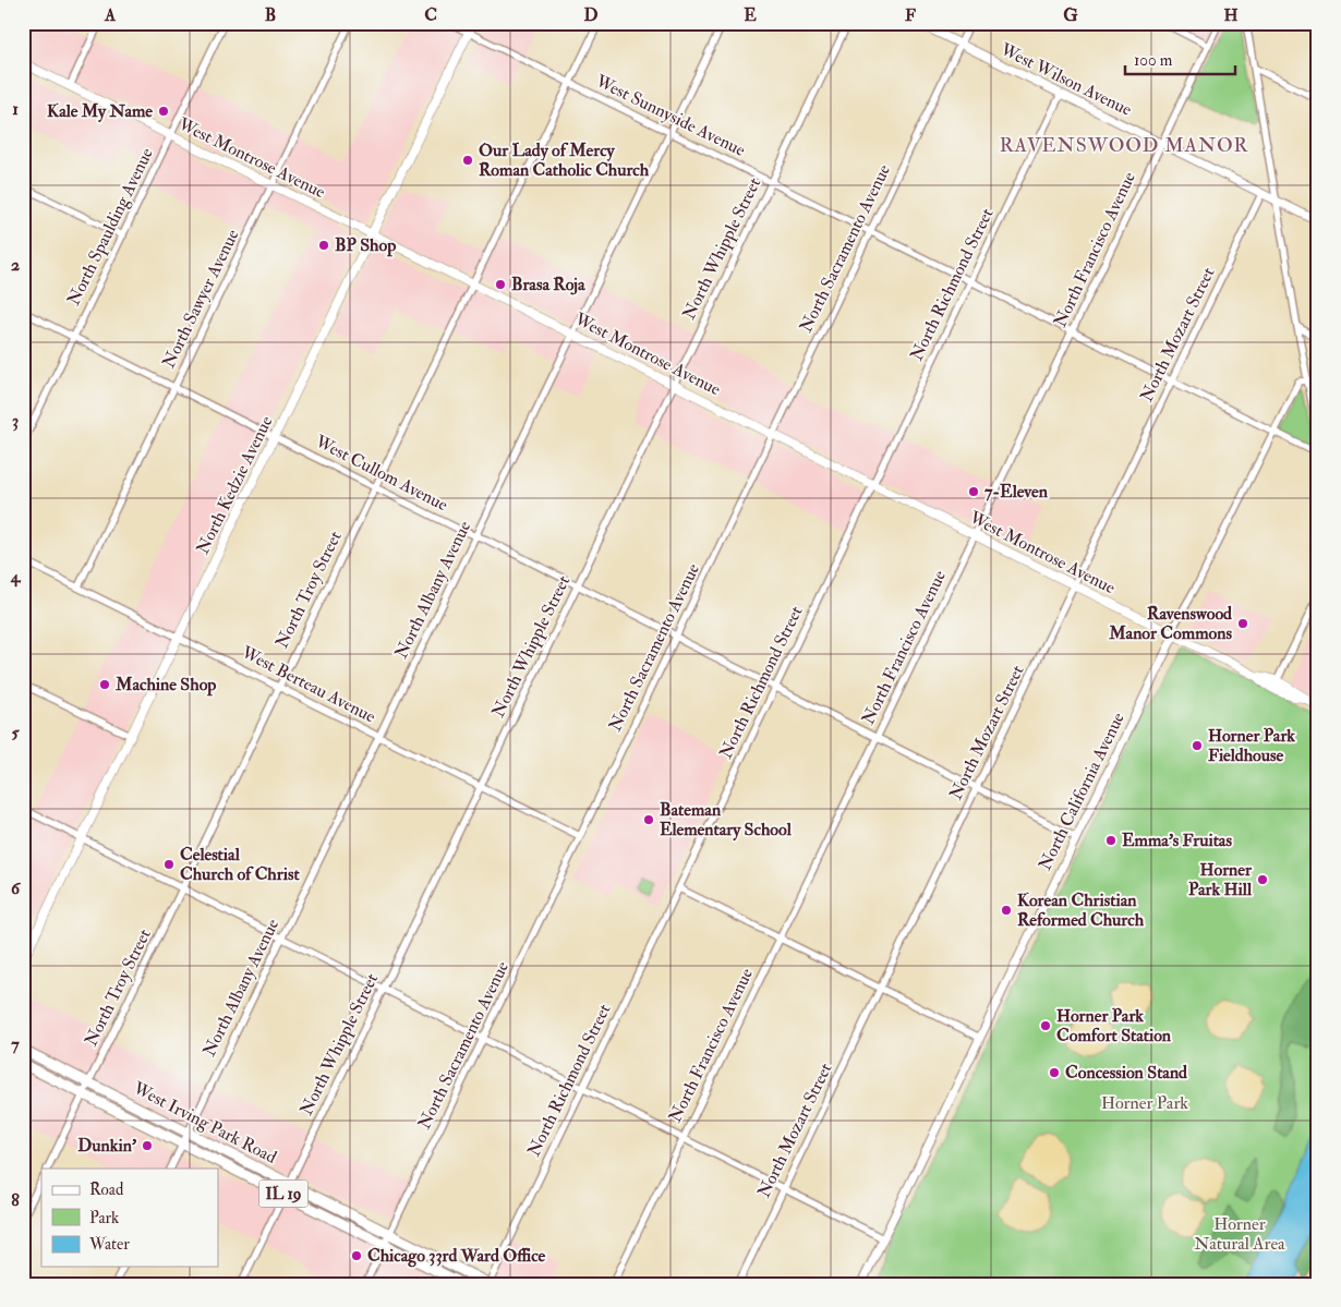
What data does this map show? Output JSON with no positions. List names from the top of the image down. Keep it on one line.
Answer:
{"streets":{"main road":["West Montrose Avenue","North Kedzie Avenue","West Irving Park Road","IL 19"],"street":["West Wilson Avenue","West Sunnyside Avenue","North Spaulding Avenue","North Whipple Street","North Sacramento Avenue","North Francisco Avenue","North Richmond Street","North Sawyer Avenue","North Mozart Street","West Cullom Avenue","North Troy Street","North Albany Avenue","West Berteau Avenue","North California Avenue"]},"crossings":[["West Wilson Avenue","North Sacramento Avenue"],["West Wilson Avenue","North Francisco Avenue"],["West Wilson Avenue","North Richmond Street"],["West Wilson Avenue","North Mozart Street"],["West Sunnyside Avenue","North Whipple Street"],["West Sunnyside Avenue","North Sacramento Avenue"],["West Sunnyside Avenue","North Francisco Avenue"],["West Sunnyside Avenue","North Richmond Street"],["West Sunnyside Avenue","North Mozart Street"],["West Sunnyside Avenue","North Kedzie Avenue"],["West Sunnyside Avenue","North Troy Street"],["West Sunnyside Avenue","North Albany Avenue"],["West Sunnyside Avenue","North California Avenue"],["West Montrose Avenue","North Spaulding Avenue"],["West Montrose Avenue","North Whipple Street"],["West Montrose Avenue","North Sacramento Avenue"],["West Montrose Avenue","North Francisco Avenue"],["West Montrose Avenue","North Richmond Street"],["West Montrose Avenue","North Sawyer Avenue"],["West Montrose Avenue","North Mozart Street"],["West Montrose Avenue","North Kedzie Avenue"],["West Montrose Avenue","North Troy Street"],["West Montrose Avenue","North Albany Avenue"],["West Montrose Avenue","North California Avenue"],["North Spaulding Avenue","West Cullom Avenue"],["North Whipple Street","West Cullom Avenue"],["North Whipple Street","West Berteau Avenue"],["North Whipple Street","West Irving Park Road"],["North Sacramento Avenue","West Cullom Avenue"],["North Sacramento Avenue","West Berteau Avenue"],["North Sacramento Avenue","West Irving Park Road"],["North Francisco Avenue","West Cullom Avenue"],["North Richmond Street","West Cullom Avenue"],["North Richmond Street","West Irving Park Road"],["North Sawyer Avenue","West Cullom Avenue"],["North Sawyer Avenue","West Berteau Avenue"],["North Mozart Street","West Cullom Avenue"],["West Cullom Avenue","North Kedzie Avenue"],["West Cullom Avenue","North Troy Street"],["West Cullom Avenue","North Albany Avenue"],["West Cullom Avenue","North California Avenue"],["North Kedzie Avenue","West Berteau Avenue"],["North Troy Street","West Berteau Avenue"],["North Troy Street","West Irving Park Road"],["North Albany Avenue","West Berteau Avenue"],["North Albany Avenue","West Irving Park Road"]],"districts":["RAVENSWOOD MANOR"],"parks":["Horner Park","Horner Natural Area"],"places":["Kale My Name","Our Lady of Mercy Roman Catholic Church","BP Shop","Brasa Roja","7-Eleven","Ravenswood Manor Commons","Machine Shop","Horner Park Fieldhouse","Bateman Elementary School","Emma's Fruitas","Celestial Church of Christ","Horner Park Hill","Korean Christian Reformed Church","Horner Park Comfort Station","Concession Stand","Dunkin'","Chicago 33rd Ward Office"],"legend":["Road","Park","Water"],"scale_bar":"100 m","grid":{"columns":["A","B","C","D","E","F","G","H"],"rows":["1","2","3","4","5","6","7","8"]}}
